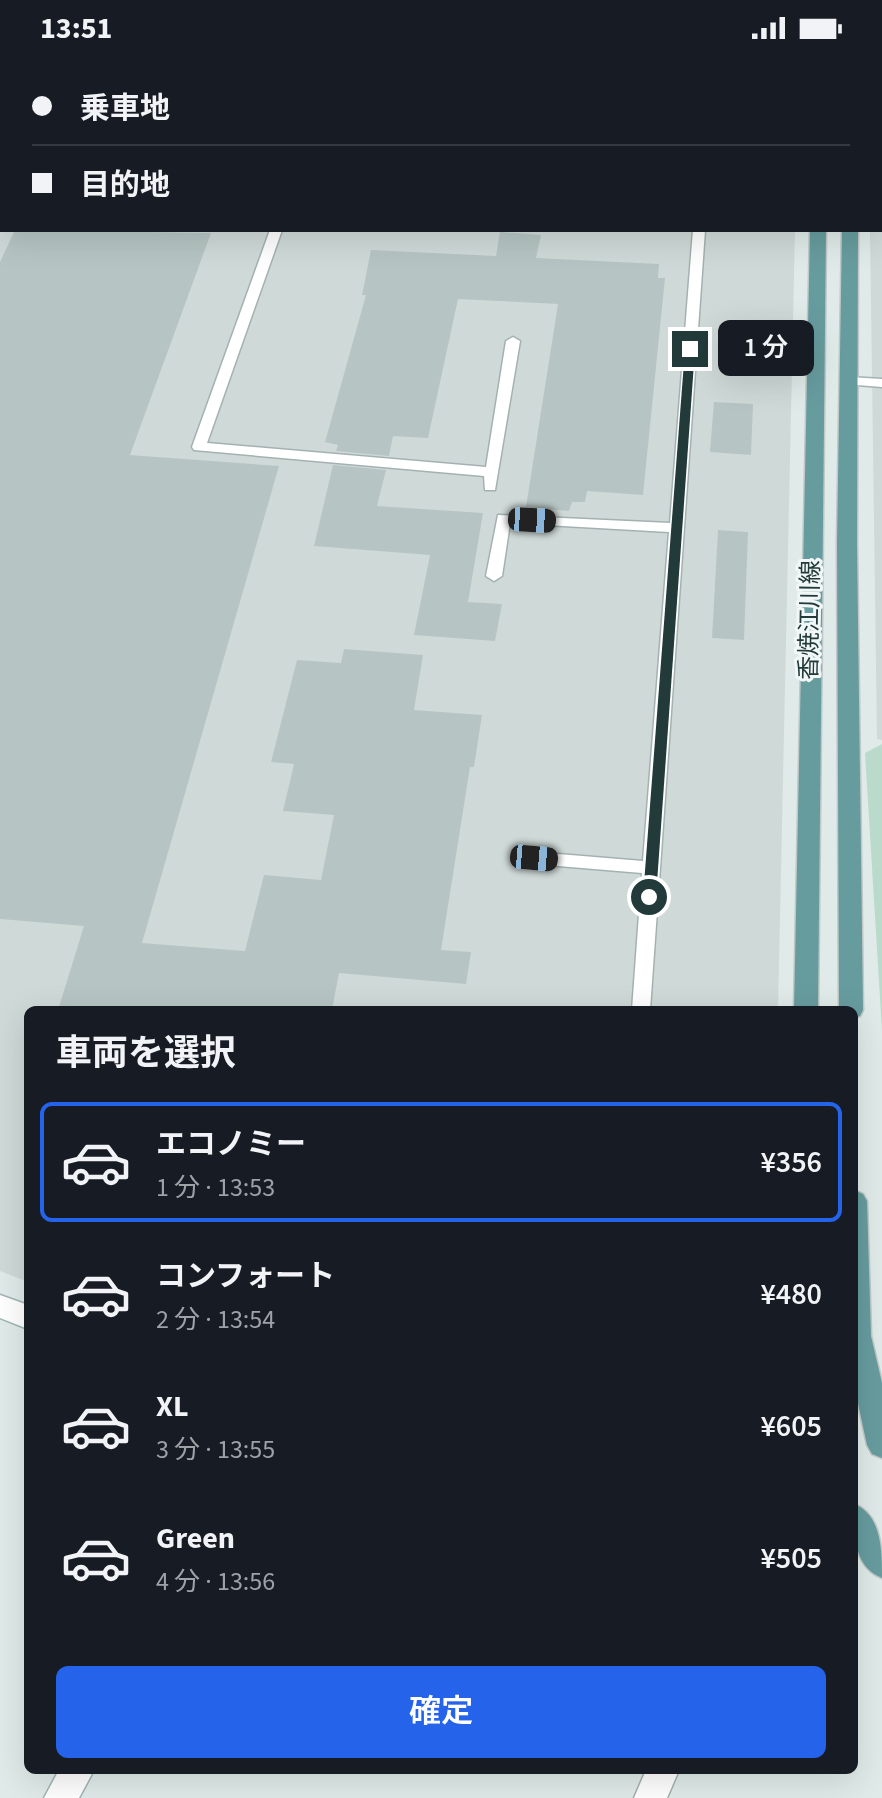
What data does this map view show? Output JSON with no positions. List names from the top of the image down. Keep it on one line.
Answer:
{"streets":{"main road":["香焼江川線"]},"page":{"status":"13:51","banner":["乗車地","目的地"],"bubble":"1 分","heading":"車両を選択","list":[{"name":"エコノミー","note":"1 分 · 13:53","value":"¥356"},{"name":"コンフォート","note":"2 分 · 13:54","value":"¥480"},{"name":"XL","note":"3 分 · 13:55","value":"¥605"},{"name":"Green","note":"4 分 · 13:56","value":"¥505"}],"buttons":"確定"}}
